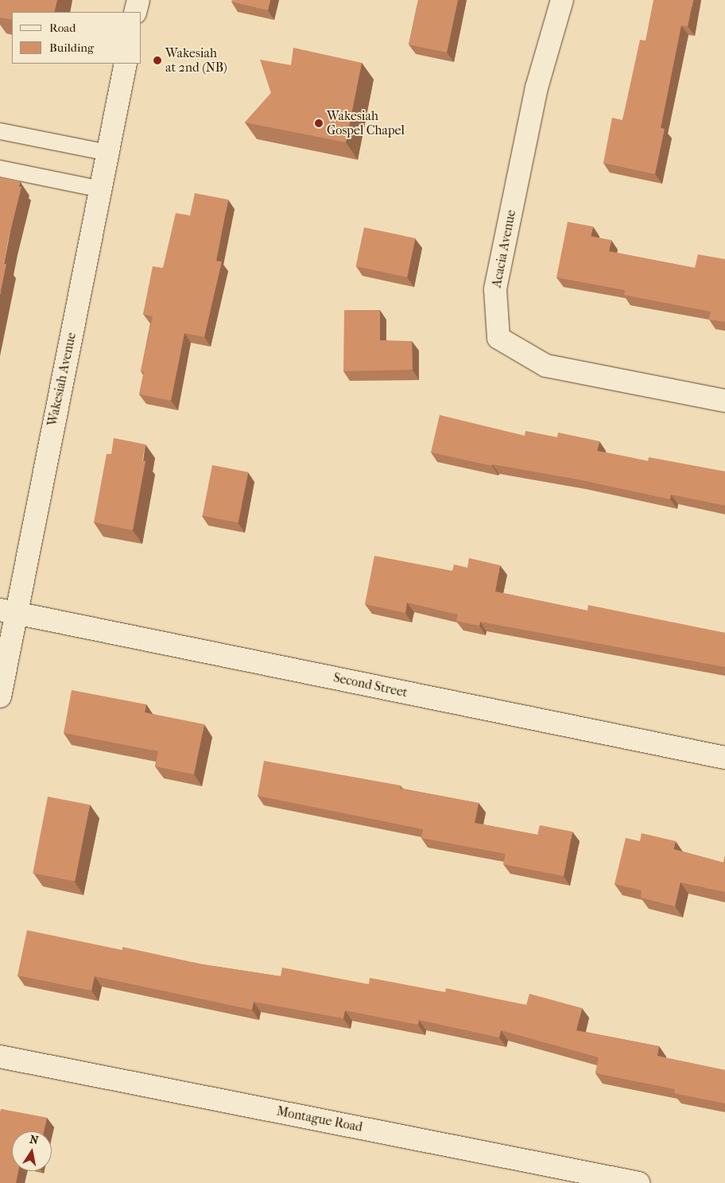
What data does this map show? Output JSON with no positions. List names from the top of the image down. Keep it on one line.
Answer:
{"streets":{"street":["Acacia Avenue","Wakesiah Avenue","Second Street","Montague Road"]},"crossings":[["Wakesiah Avenue","Second Street"]],"places":["Wakesiah at 2nd (NB)","Wakesiah Gospel Chapel"],"legend":["Road","Building"],"north":"top"}
